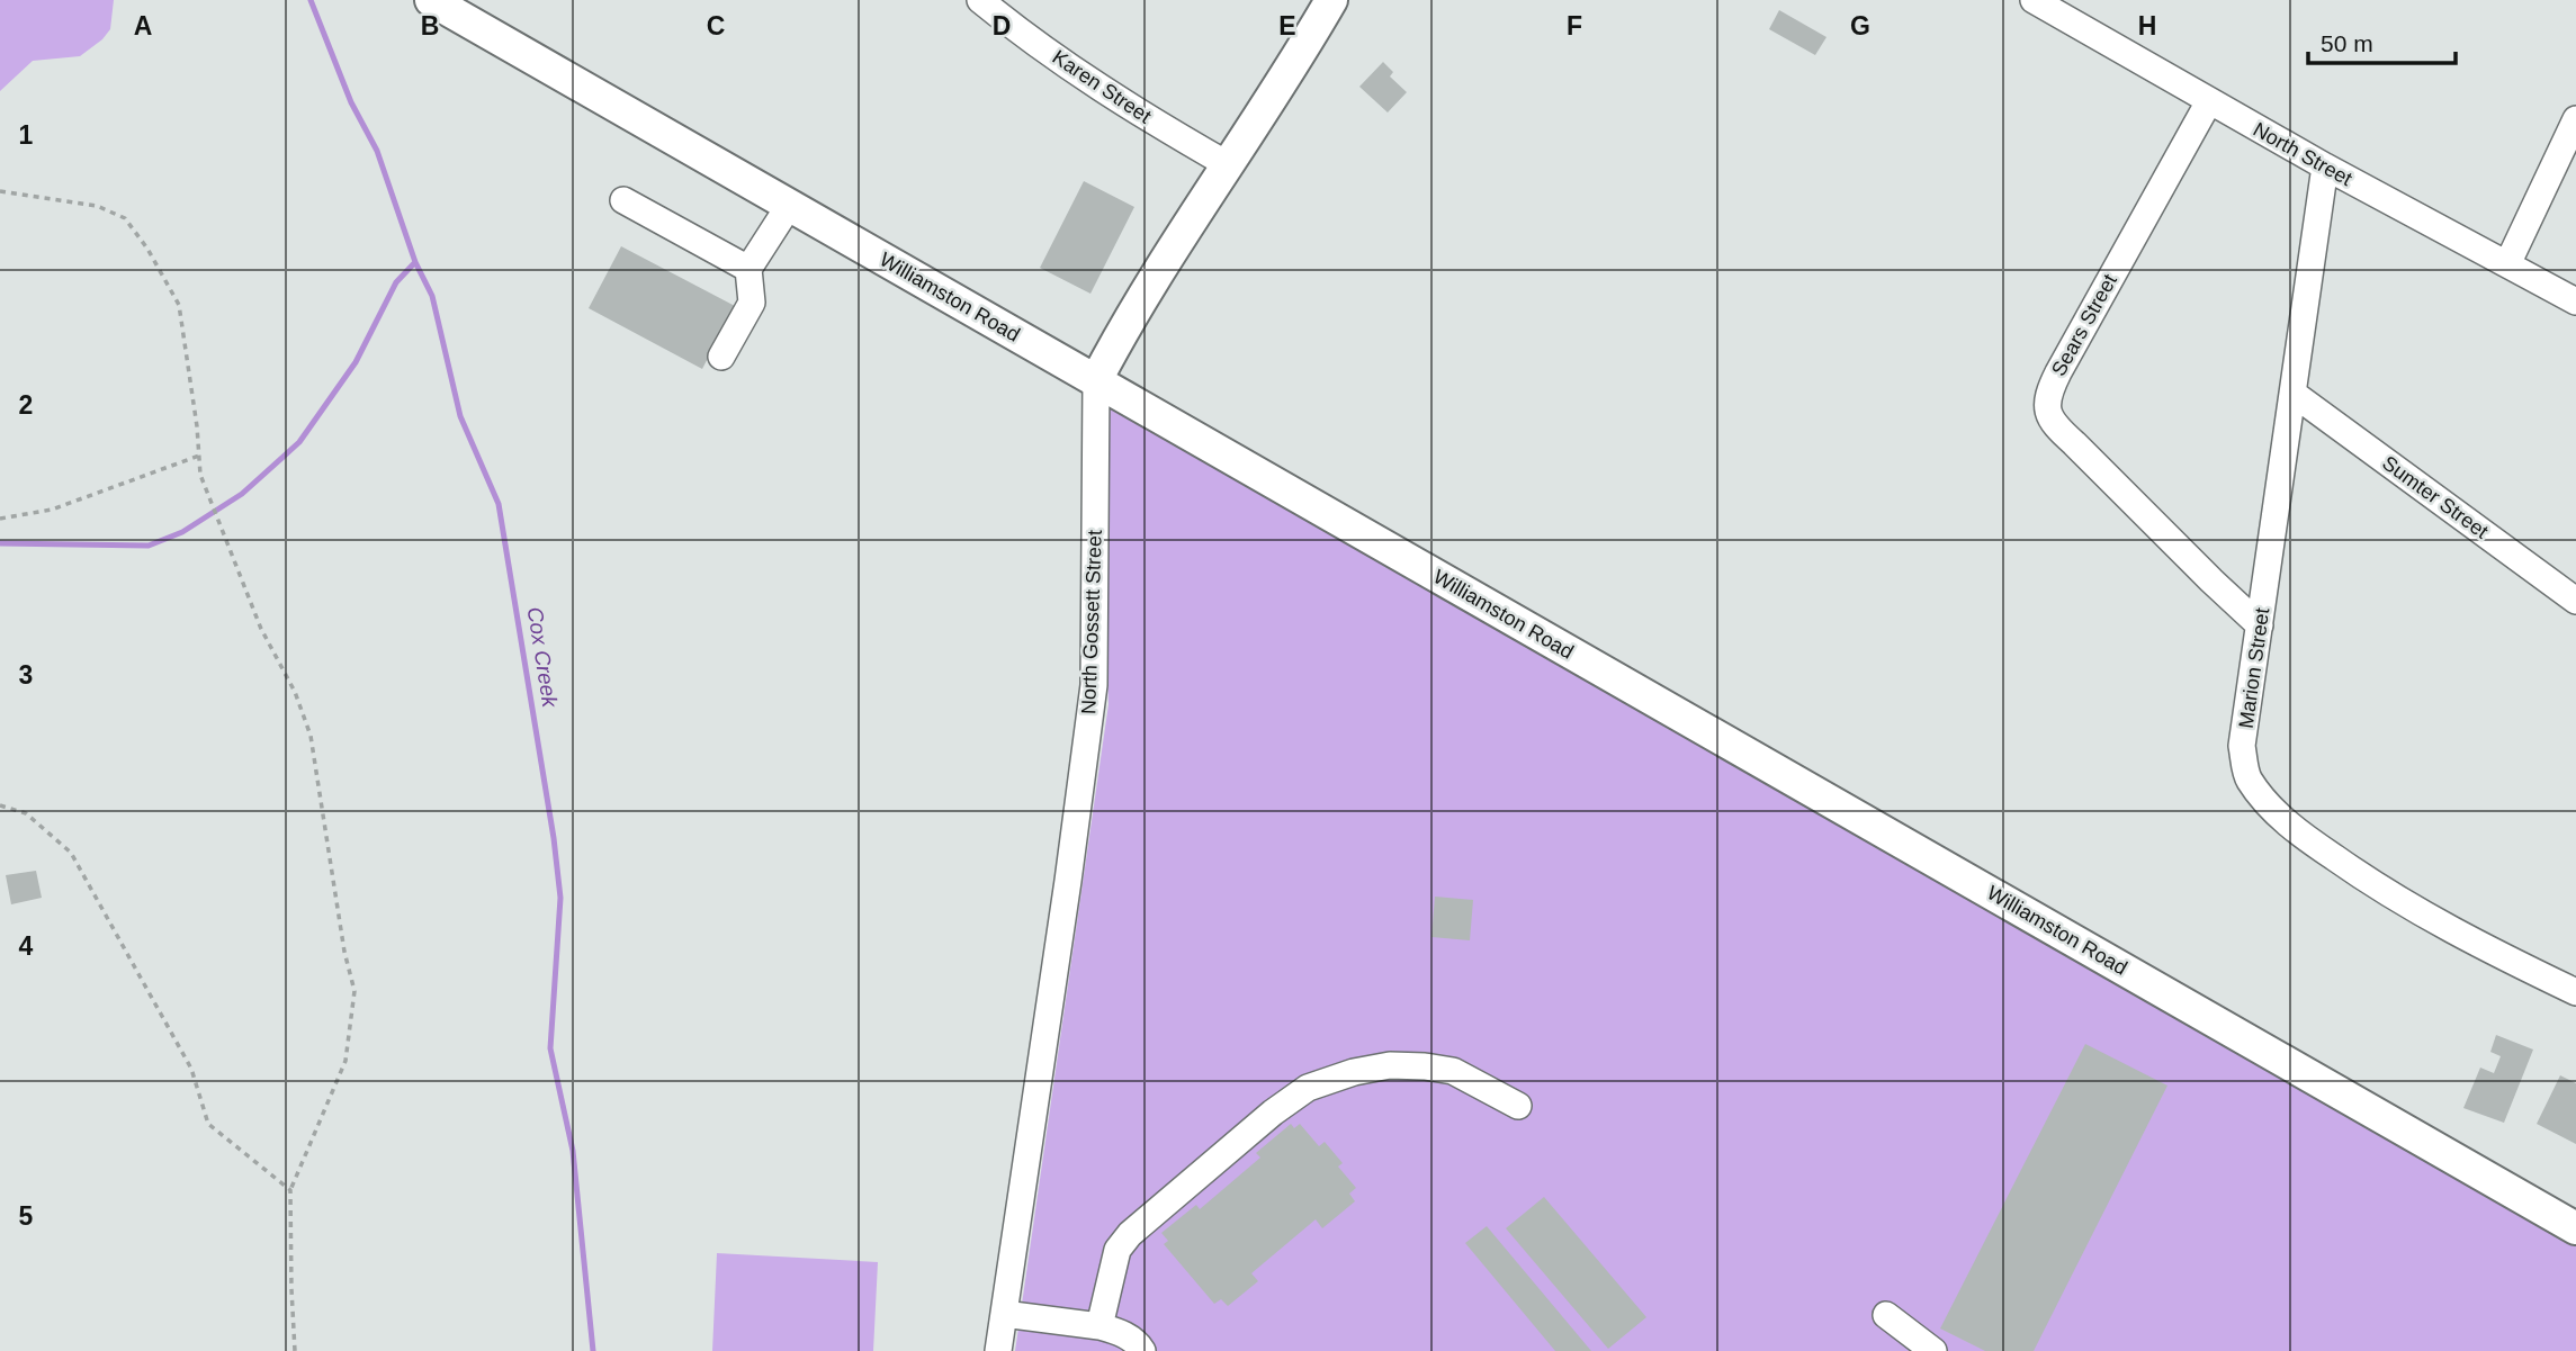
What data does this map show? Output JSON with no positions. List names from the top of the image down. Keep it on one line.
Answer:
{"streets":{"main road":["Williamston Road","North Gossett Street"],"street":["Karen Street","North Street","Sears Street","Sumter Street","Marion Street"]},"crossings":[["Karen Street","North Gossett Street"],["North Street","Sears Street"],["North Street","Marion Street"],["Williamston Road","North Gossett Street"],["Sears Street","Marion Street"],["Sumter Street","Marion Street"]],"water":["Cox Creek"],"scale_bar":"50 m","grid":{"columns":["A","B","C","D","E","F","G","H"],"rows":["1","2","3","4","5"]}}
